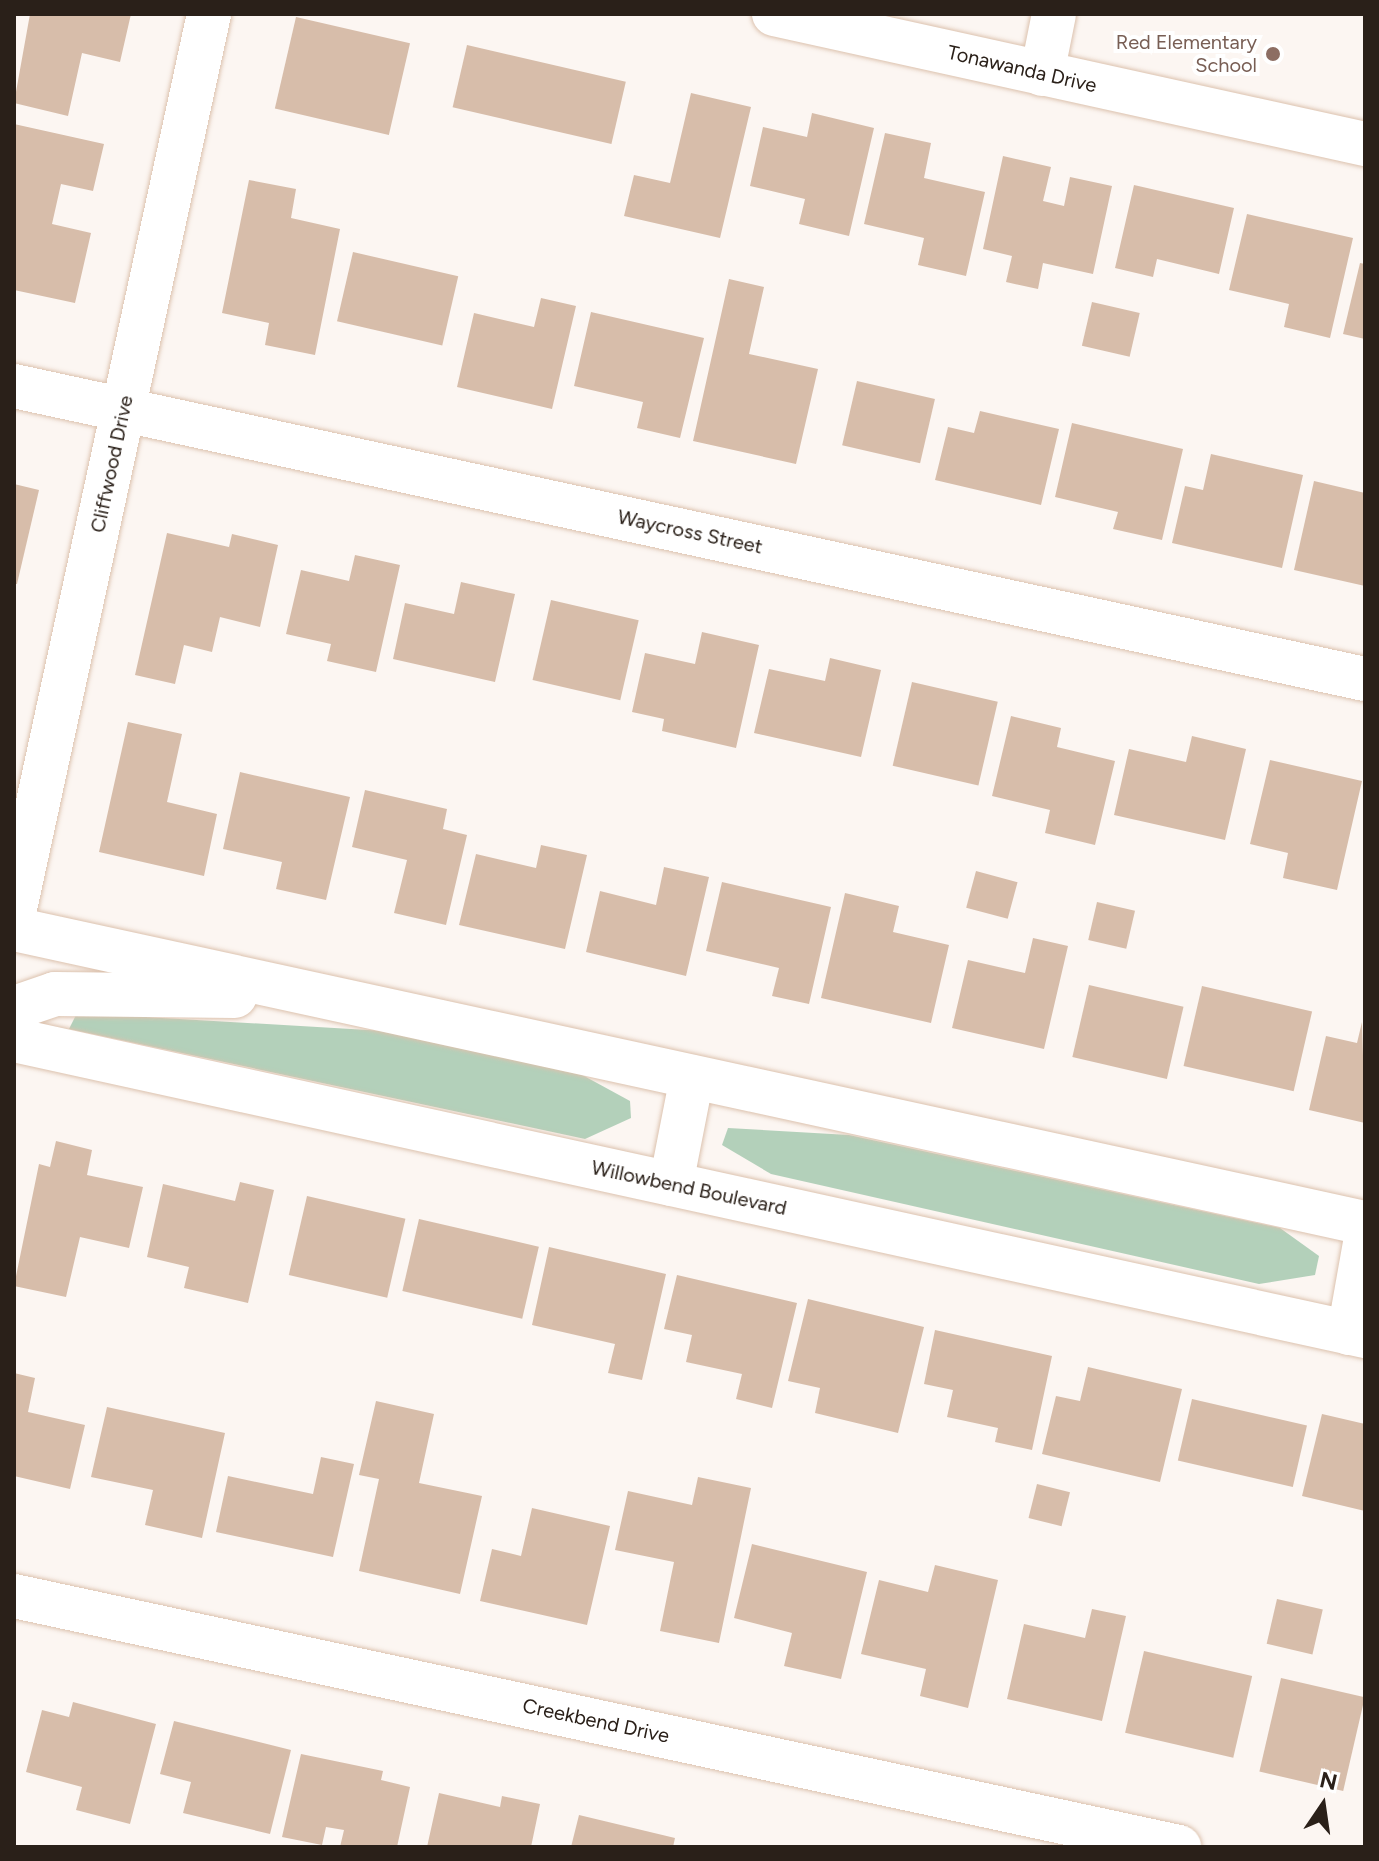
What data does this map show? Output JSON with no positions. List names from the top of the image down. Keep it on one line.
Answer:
{"streets":{"street":["Tonawanda Drive","Cliffwood Drive","Waycross Street","Willowbend Boulevard","Creekbend Drive"]},"crossings":[["Cliffwood Drive","Waycross Street"]],"places":["Red Elementary School"],"north":"top"}
